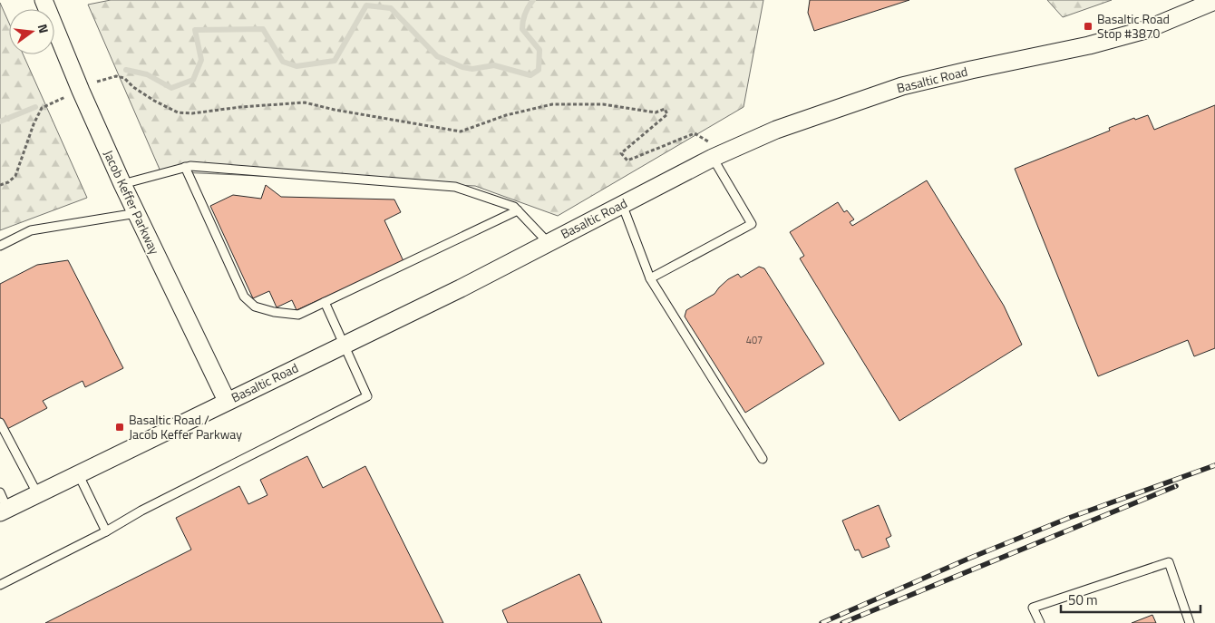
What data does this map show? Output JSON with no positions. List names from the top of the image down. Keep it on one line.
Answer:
{"streets":{"street":["Basaltic Road","Jacob Keffer Parkway"]},"crossings":[["Basaltic Road","Jacob Keffer Parkway"]],"places":{"transit":["Basaltic Road Stop #3870","Basaltic Road / Jacob Keffer Parkway"]},"house_numbers":["407"],"scale_bar":"50 m","north":"right"}
